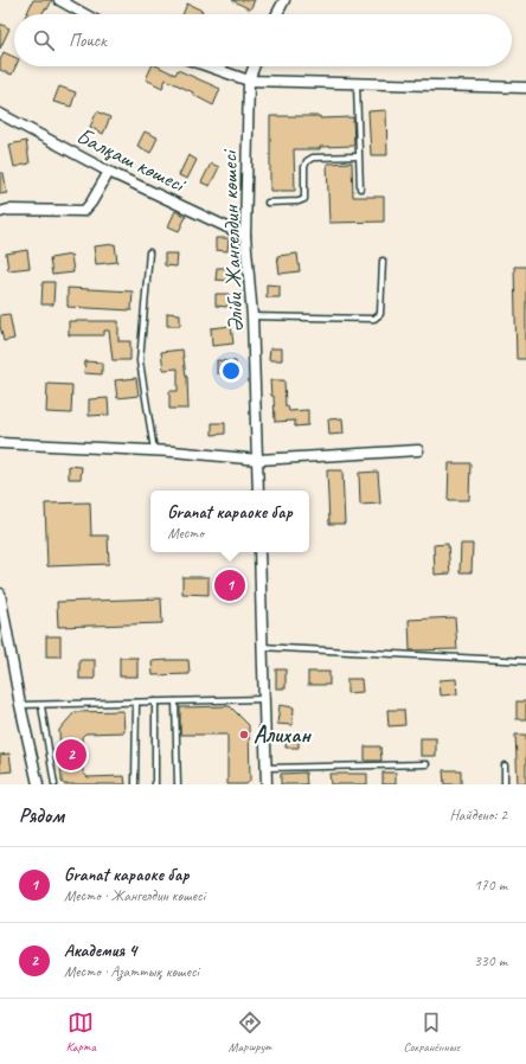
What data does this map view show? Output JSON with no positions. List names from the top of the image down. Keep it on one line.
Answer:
{"streets":{"street":["Балқаш көшесі","Әліби Жангелдин көшесі"]},"crossings":[["Балқаш көшесі","Әліби Жангелдин көшесі"]],"places":["Алихан"],"page":{"search":"Поиск","popup":["Granat караоке бар","Место"],"pins":["1","2"],"heading":["Рядом","Найдено: 2"],"list":[{"mark":"1","name":"Granat караоке бар","note":"Место · Жангелдин көшесі","value":"170 m"},{"mark":"2","name":"Академия 4","note":"Место · Азаттық көшесі","value":"330 m"}],"nav":["Карта","Маршрут","Сохранённые"]}}
